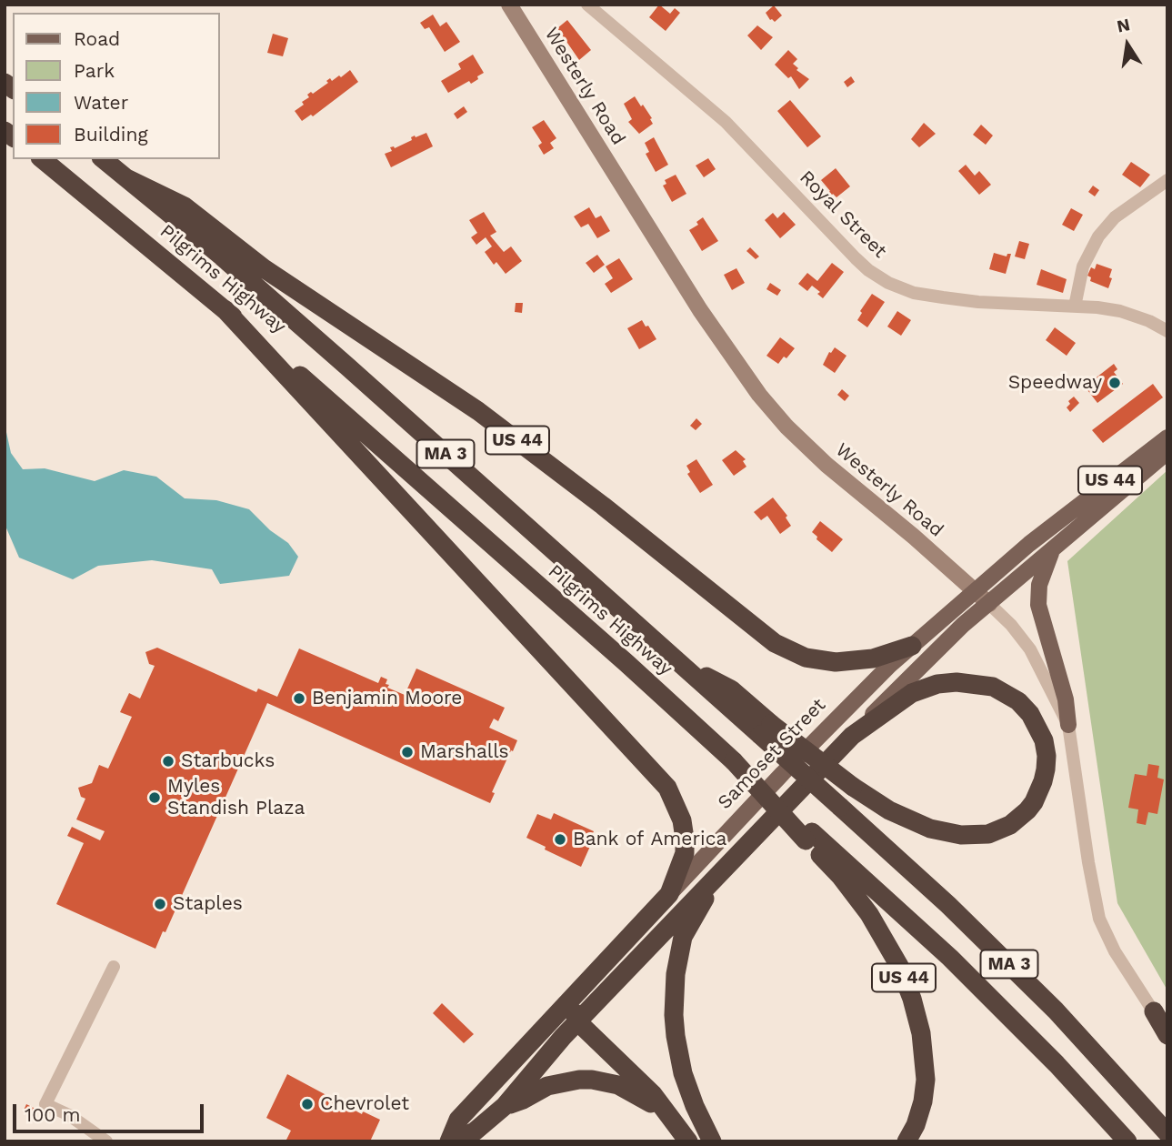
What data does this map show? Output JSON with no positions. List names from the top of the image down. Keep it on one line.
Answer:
{"streets":{"highway":["Pilgrims Highway","US 44","MA 3","Samoset Street"],"street":["Westerly Road","Royal Street"]},"crossings":[["Westerly Road","US 44"],["Westerly Road","Samoset Street"],["Pilgrims Highway","US 44"],["Pilgrims Highway","MA 3"],["US 44","MA 3"],["US 44","Samoset Street"]],"places":["Speedway","Benjamin Moore","Marshalls","Starbucks","Myles Standish Plaza","Bank of America","Staples","Chevrolet"],"legend":["Road","Park","Water","Building"],"scale_bar":"100 m","north":"top"}
